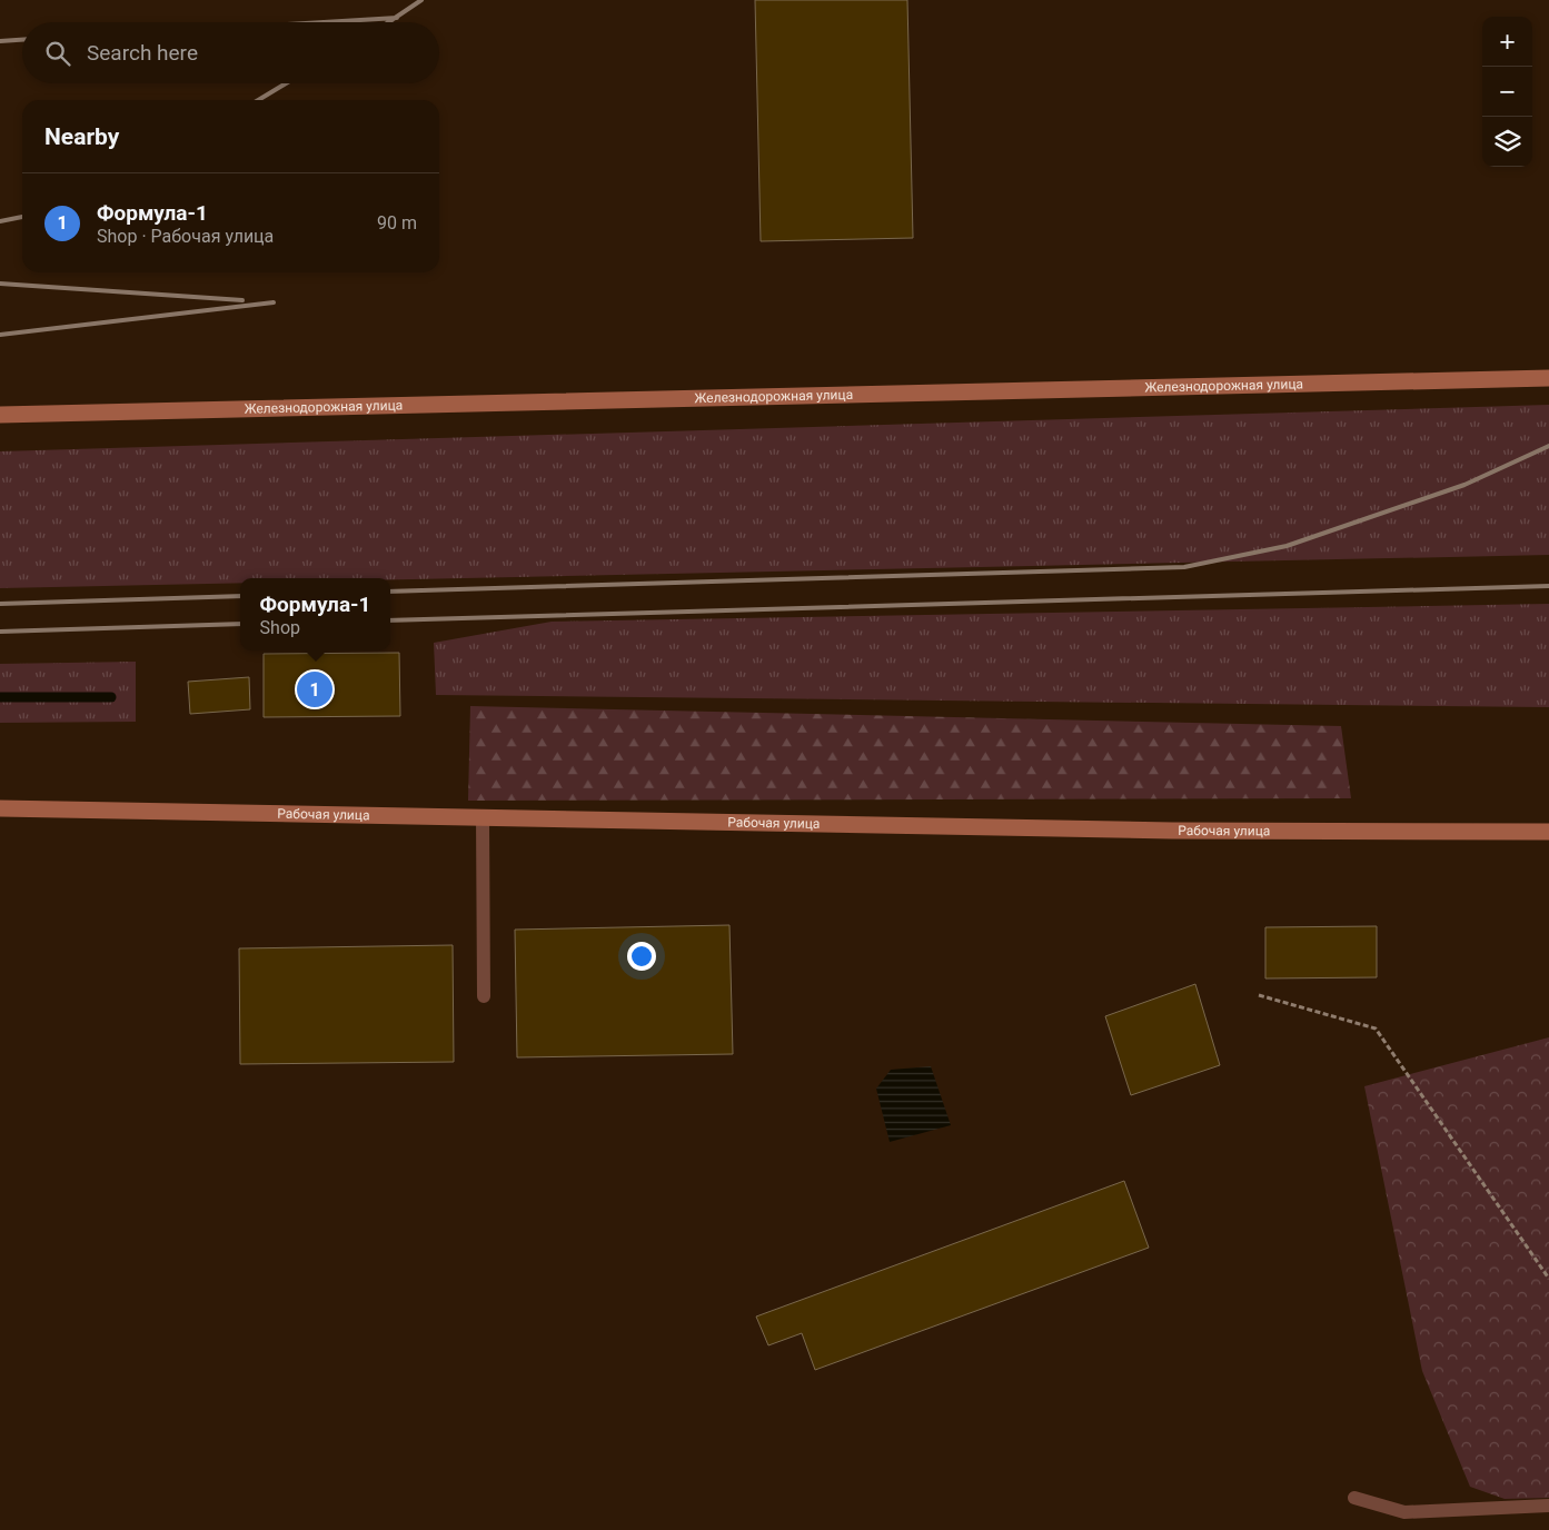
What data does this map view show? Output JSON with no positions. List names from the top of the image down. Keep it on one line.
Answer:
{"streets":{"street":["Железнодорожная улица","Рабочая улица"]},"page":{"map_buttons":["+","−"],"search":"Search here","heading":"Nearby","list":[{"mark":"1","name":"Формула-1","note":"Shop · Рабочая улица","value":"90 m"}],"popup":["Формула-1","Shop"],"pins":"1"}}
